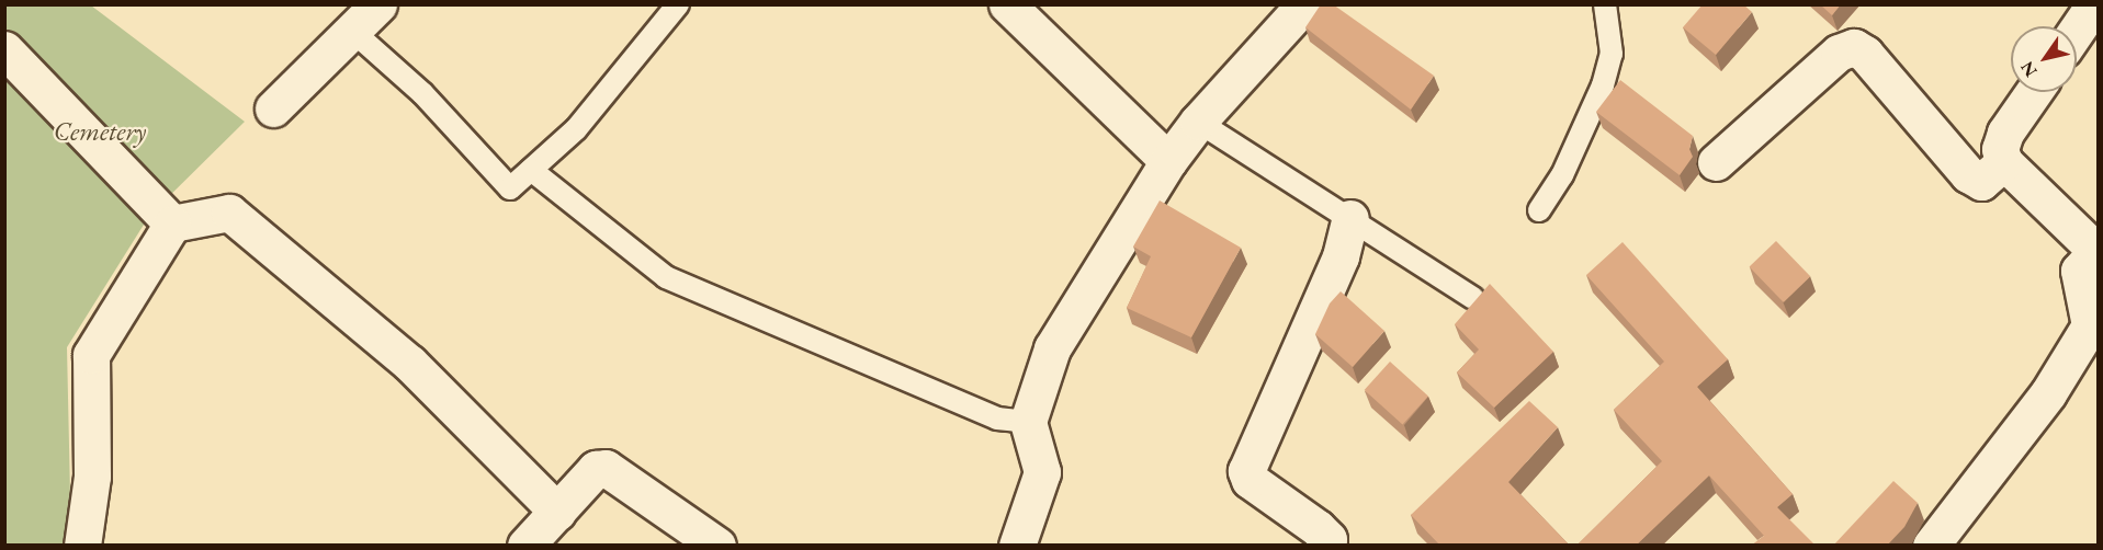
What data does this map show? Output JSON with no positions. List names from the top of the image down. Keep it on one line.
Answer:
{"parks":["Cemetery"],"north":"bottom left"}
